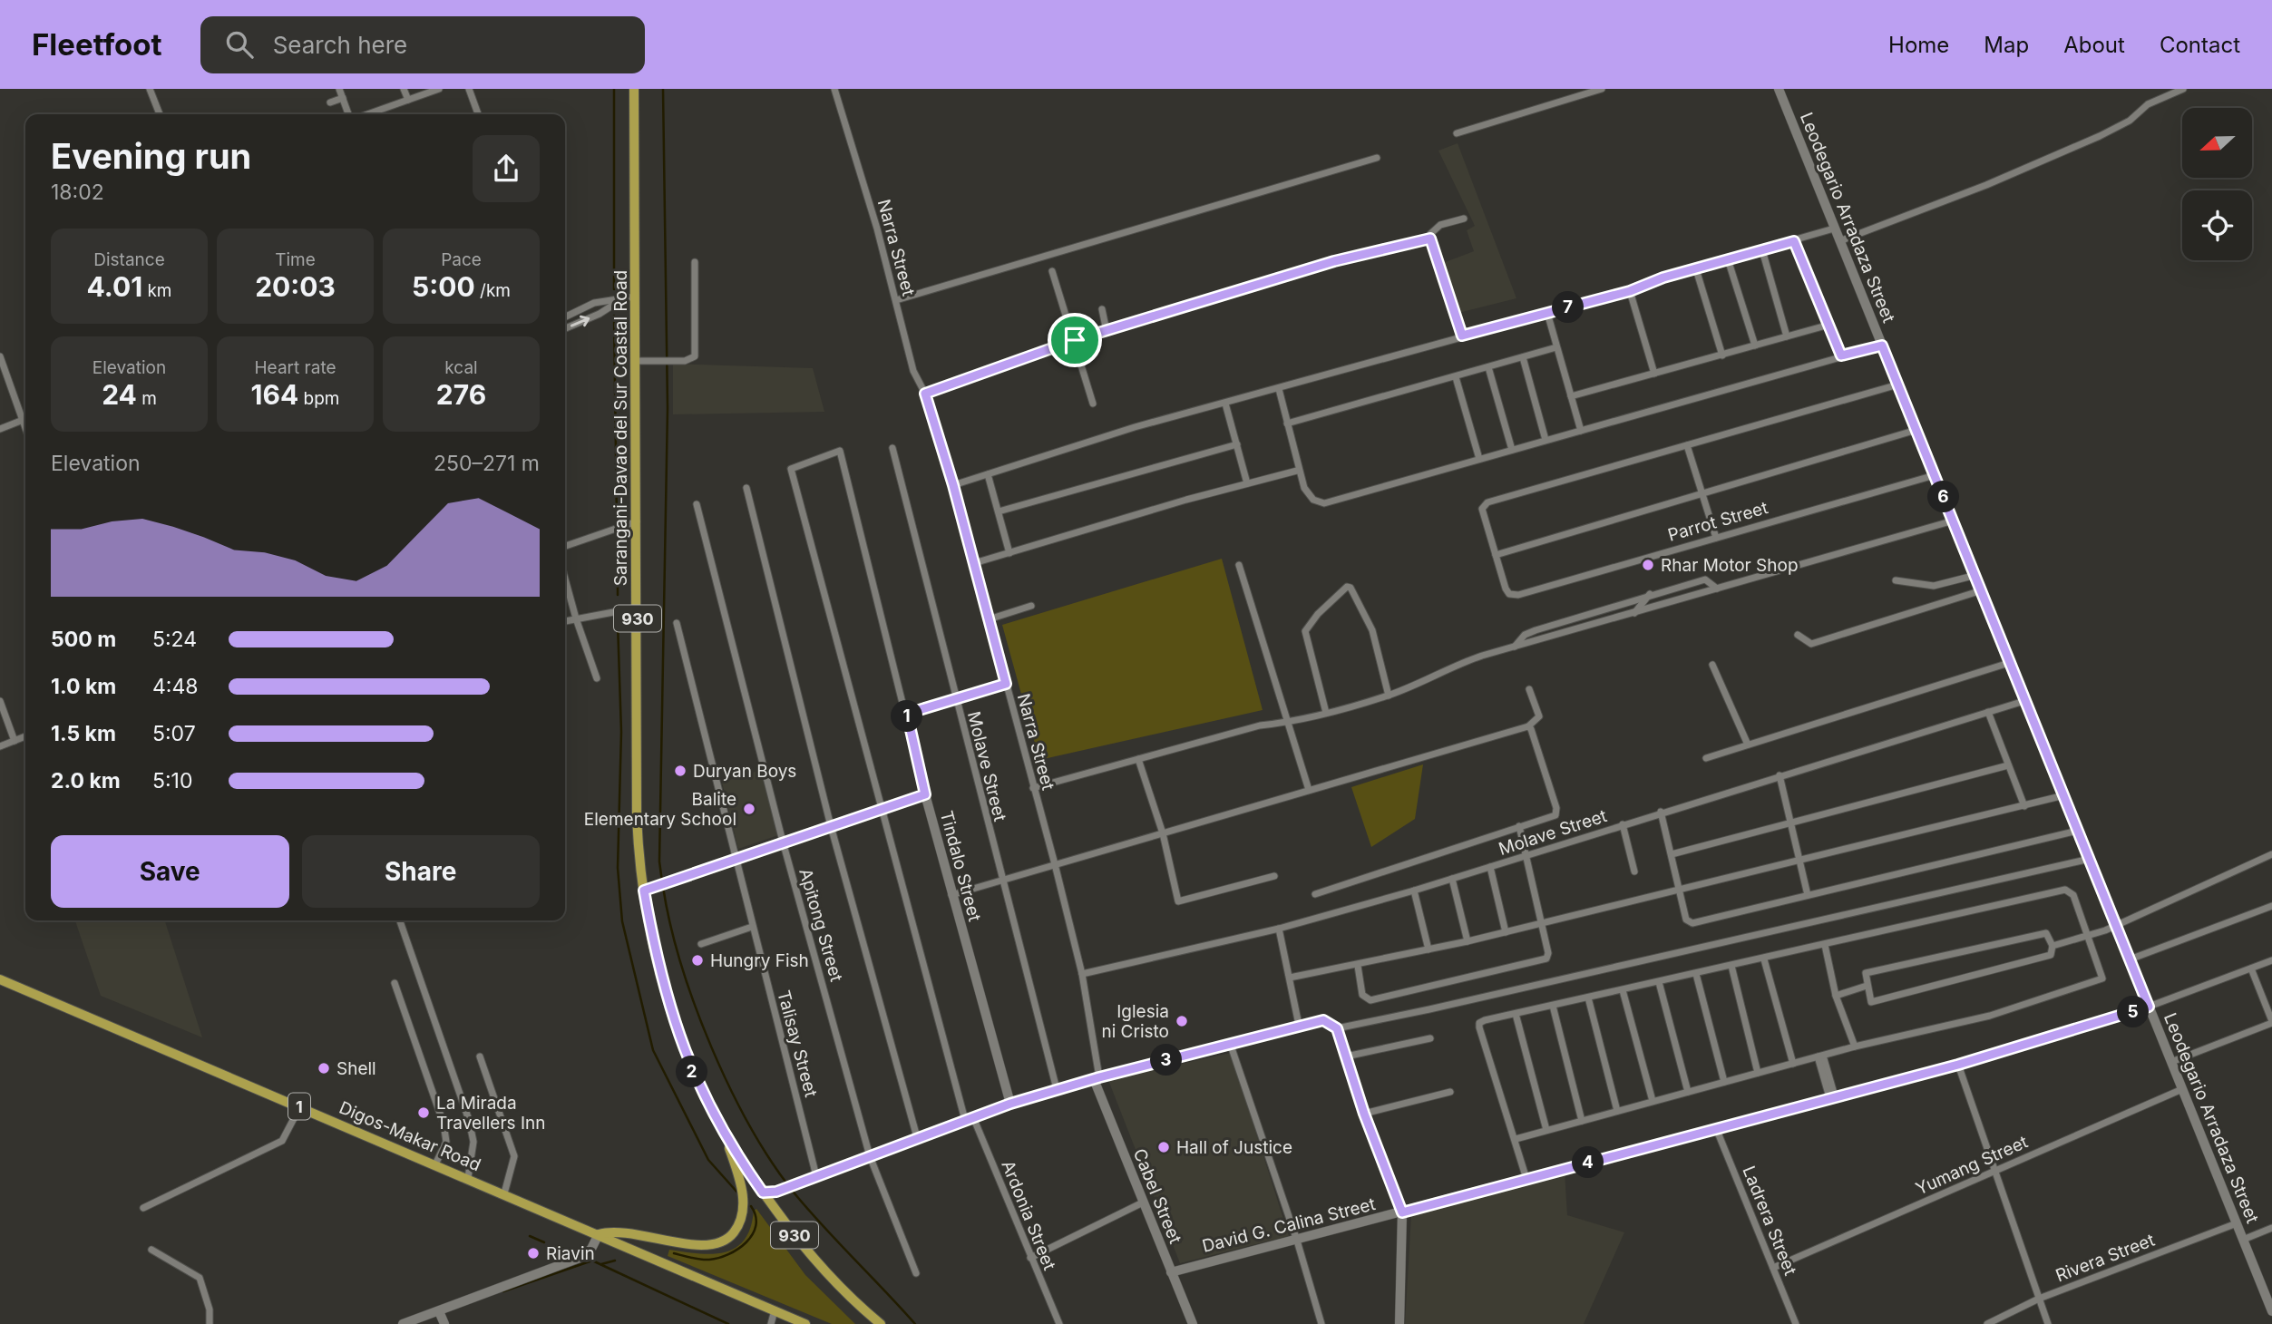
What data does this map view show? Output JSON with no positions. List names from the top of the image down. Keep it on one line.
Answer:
{"streets":{"main road":["Sarangani-Davao del Sur Coastal Road","930","1","Digos-Makar Road"],"street":["Leodegario Arradaza Street","Narra Street","Parrot Street","Molave Street","Tindalo Street","Apitong Street","Talisay Street","Yumang Street","Cabel Street","Ardonia Street","Ladrera Street","David G. Calina Street","Rivera Street"]},"crossings":[["Leodegario Arradaza Street","Parrot Street"],["Leodegario Arradaza Street","Molave Street"],["Leodegario Arradaza Street","Yumang Street"],["Leodegario Arradaza Street","David G. Calina Street"],["Leodegario Arradaza Street","Rivera Street"],["Narra Street","Molave Street"],["Narra Street","Cabel Street"],["Sarangani-Davao del Sur Coastal Road","Digos-Makar Road"],["Yumang Street","Ladrera Street"],["Cabel Street","David G. Calina Street"],["Ladrera Street","David G. Calina Street"]],"places":["Rhar Motor Shop","Duryan Boys","Balite Elementary School","Hungry Fish","Iglesia ni Cristo","Shell","La Mirada Travellers Inn","Hall of Justice","Riavin"],"north":"left","page":{"header":"Fleetfoot","search":"Search here","nav":["Home","Map","About","Contact"],"heading":["Evening run","18:02"],"stats":[["Distance","4.01 km"],["Time","20:03"],["Pace","5:00 /km"],["Elevation","24 m"],["Heart rate","164 bpm"],["kcal","276"]],"pins":["7","6","1","5","3","2","4"],"chart":["Elevation","250–271 m"],"list":[{"name":"500 m","note":"5:24"},{"name":"1.0 km","note":"4:48"},{"name":"1.5 km","note":"5:07"},{"name":"2.0 km","note":"5:10"}],"buttons":["Save","Share"]}}
